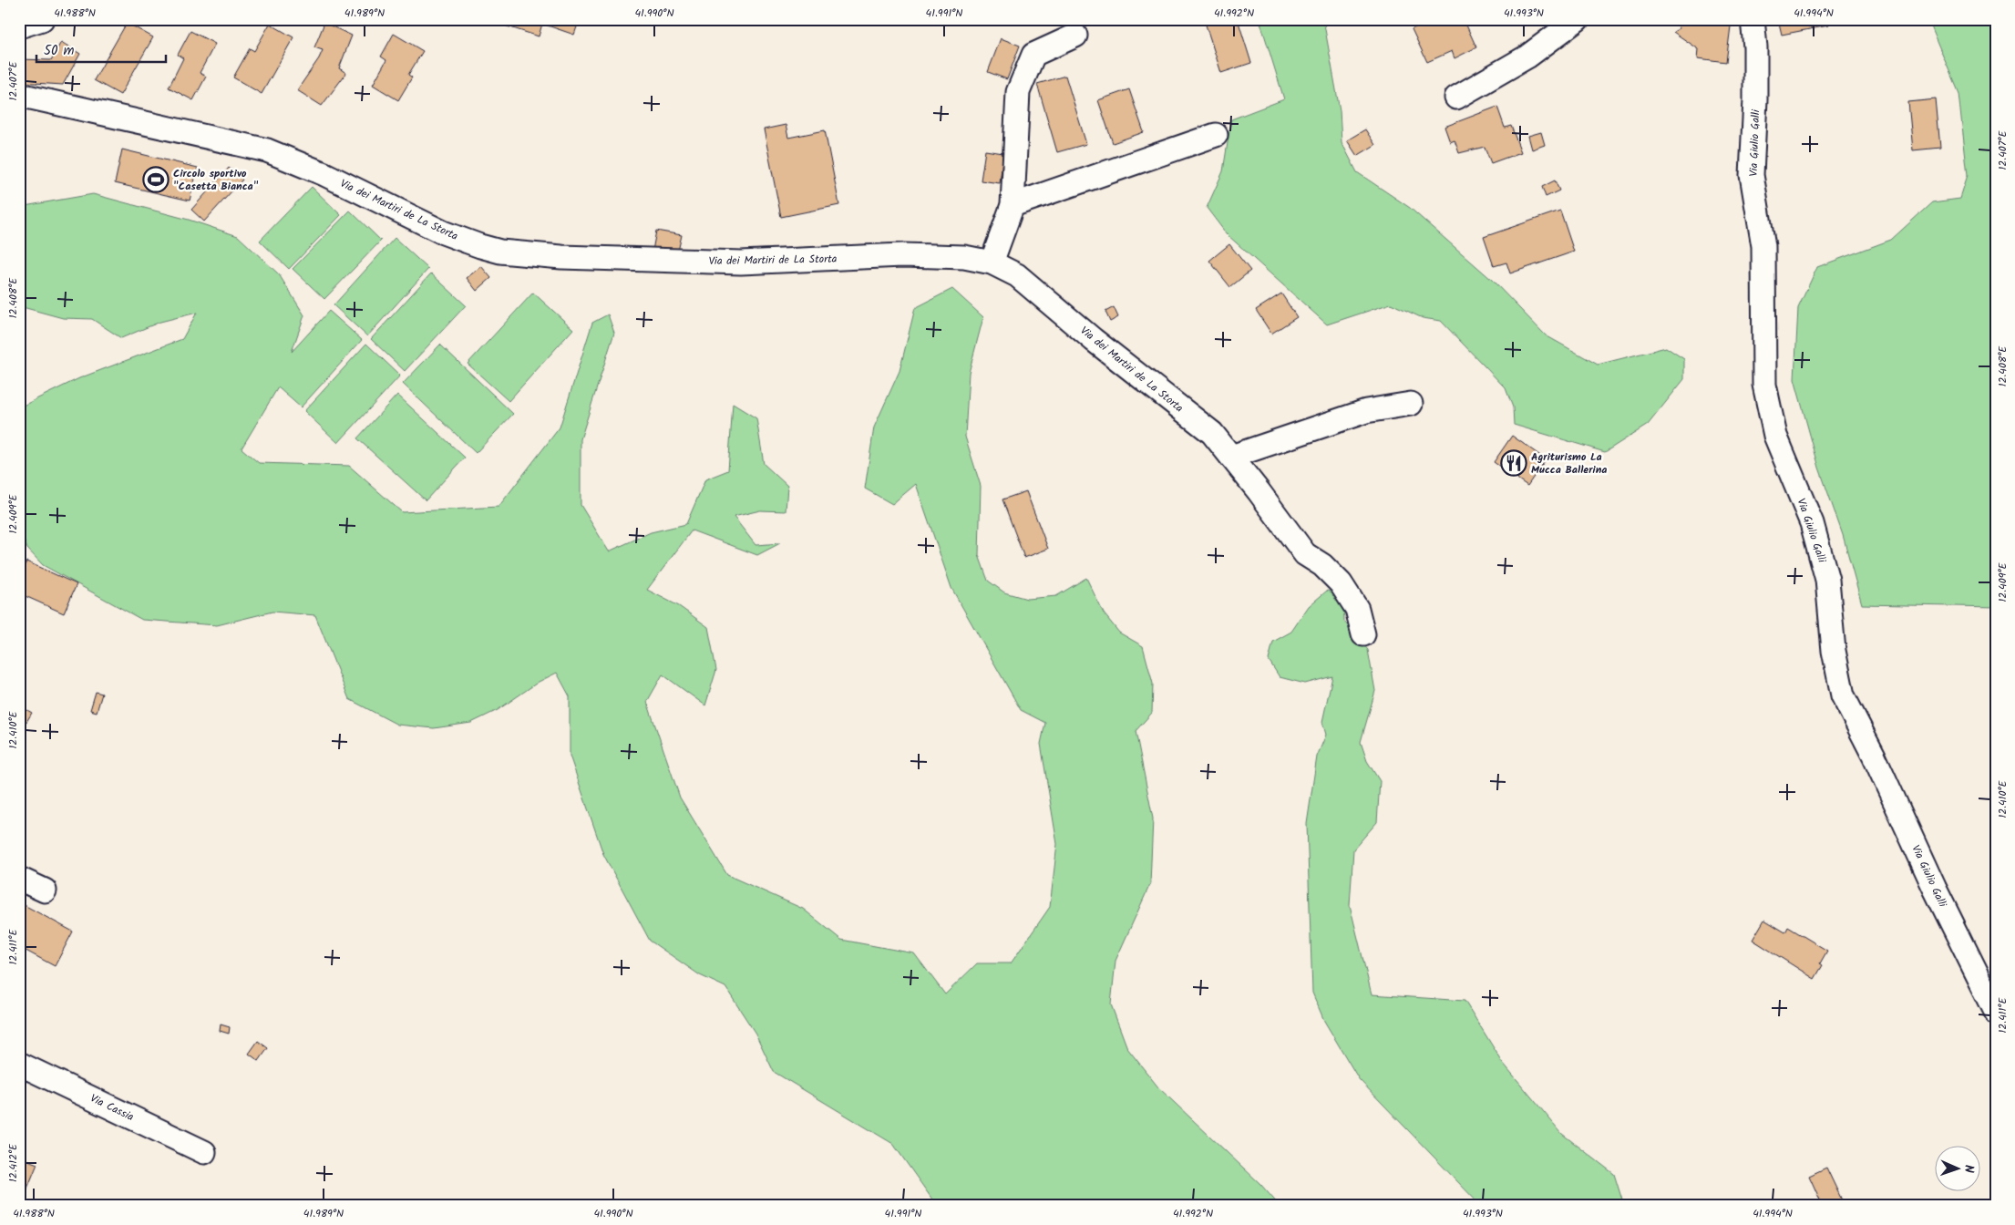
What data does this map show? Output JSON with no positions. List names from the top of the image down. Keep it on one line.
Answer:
{"streets":{"street":["Via Giulio Galli","Via dei Martiri de La Storta","Via Cassia"]},"places":{"sports":["Circolo sportivo \"Casetta Bianca\""],"restaurant":["Agriturismo La Mucca Ballerina"]},"scale_bar":"50 m","north":"right","coordinates":["41.988°N","41.989°N","41.990°N","41.991°N","41.992°N","41.993°N","41.994°N","12.407°E","12.408°E","12.409°E","12.410°E","12.411°E","12.412°E"]}
